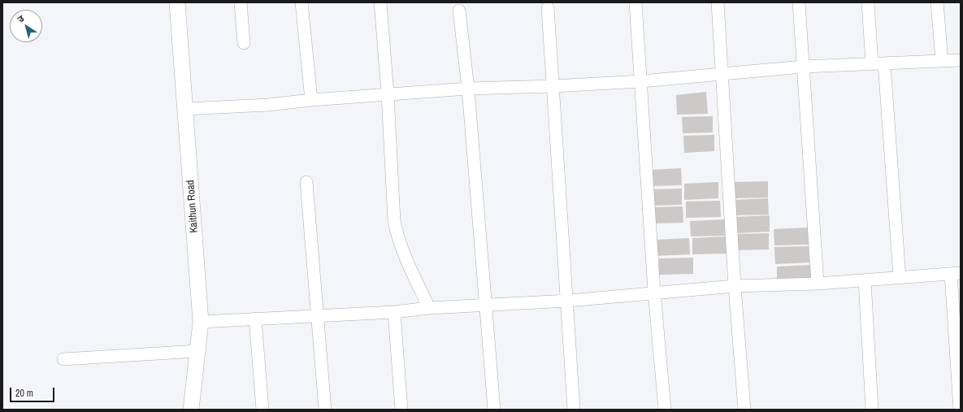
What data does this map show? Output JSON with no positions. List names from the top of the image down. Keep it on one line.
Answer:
{"streets":{"street":["Kaithun Road"]},"scale_bar":"20 m","north":"top left"}
